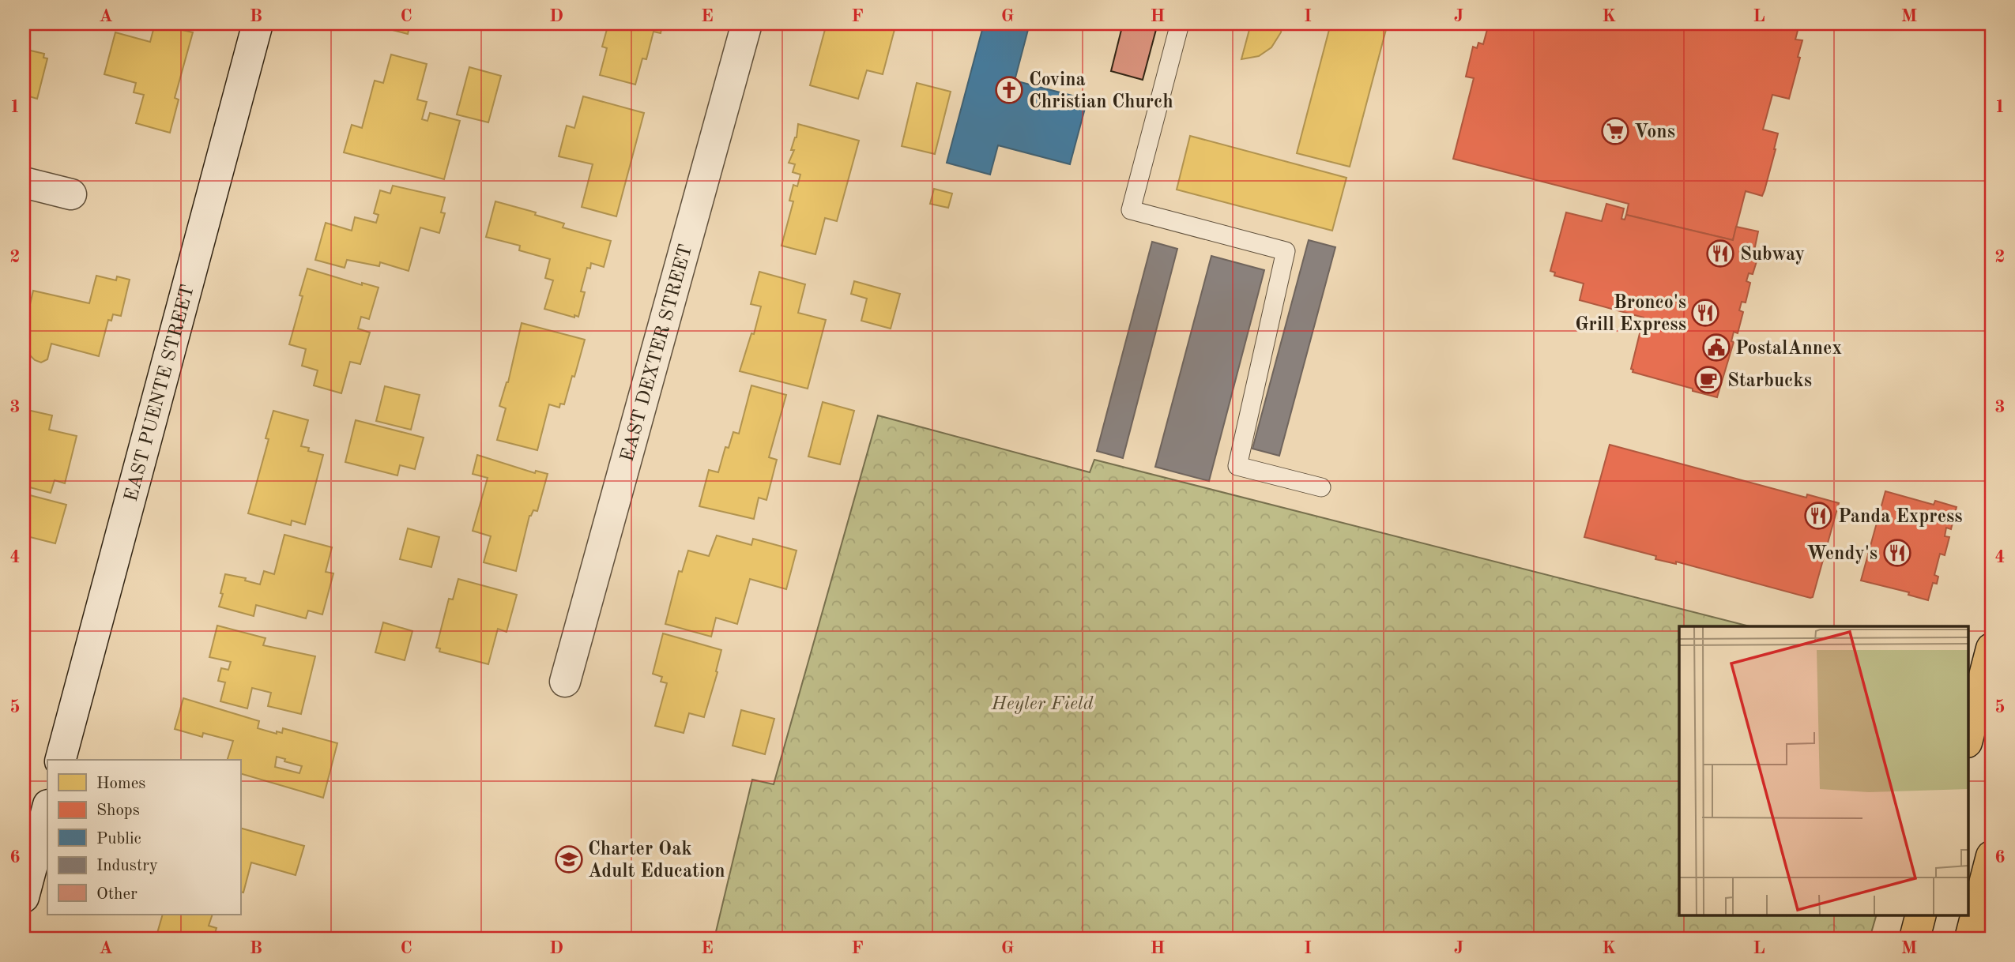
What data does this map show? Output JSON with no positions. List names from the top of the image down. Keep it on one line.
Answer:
{"streets":{"street":["EAST DEXTER STREET","EAST PUENTE STREET"]},"parks":["Heyler Field"],"places":{"church":["Covina Christian Church"],"supermarket":["Vons"],"restaurant":["Subway","Bronco's Grill Express","Panda Express","Wendy's"],"public building":["PostalAnnex"],"cafe":["Starbucks"],"school or university":["Charter Oak Adult Education"]},"legend":["Homes","Shops","Public","Industry","Other"],"grid":{"columns":["A","B","C","D","E","F","G","H","I","J","K","L","M"],"rows":["1","2","3","4","5","6"]}}
